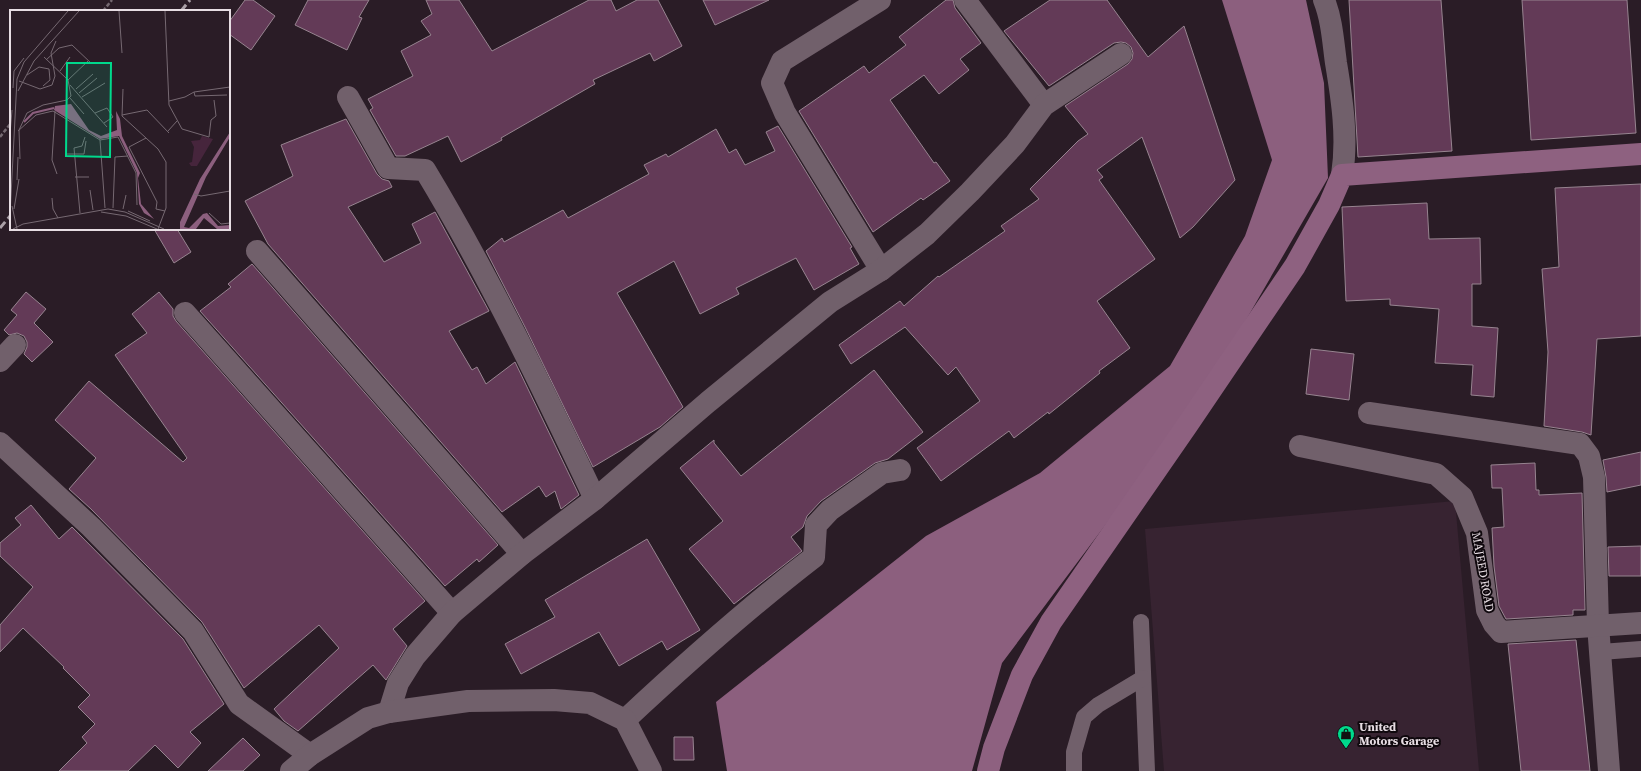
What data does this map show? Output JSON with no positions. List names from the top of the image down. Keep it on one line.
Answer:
{"streets":{"street":["MAJEED ROAD"]},"places":{"shop":["United Motors Garage"]}}
